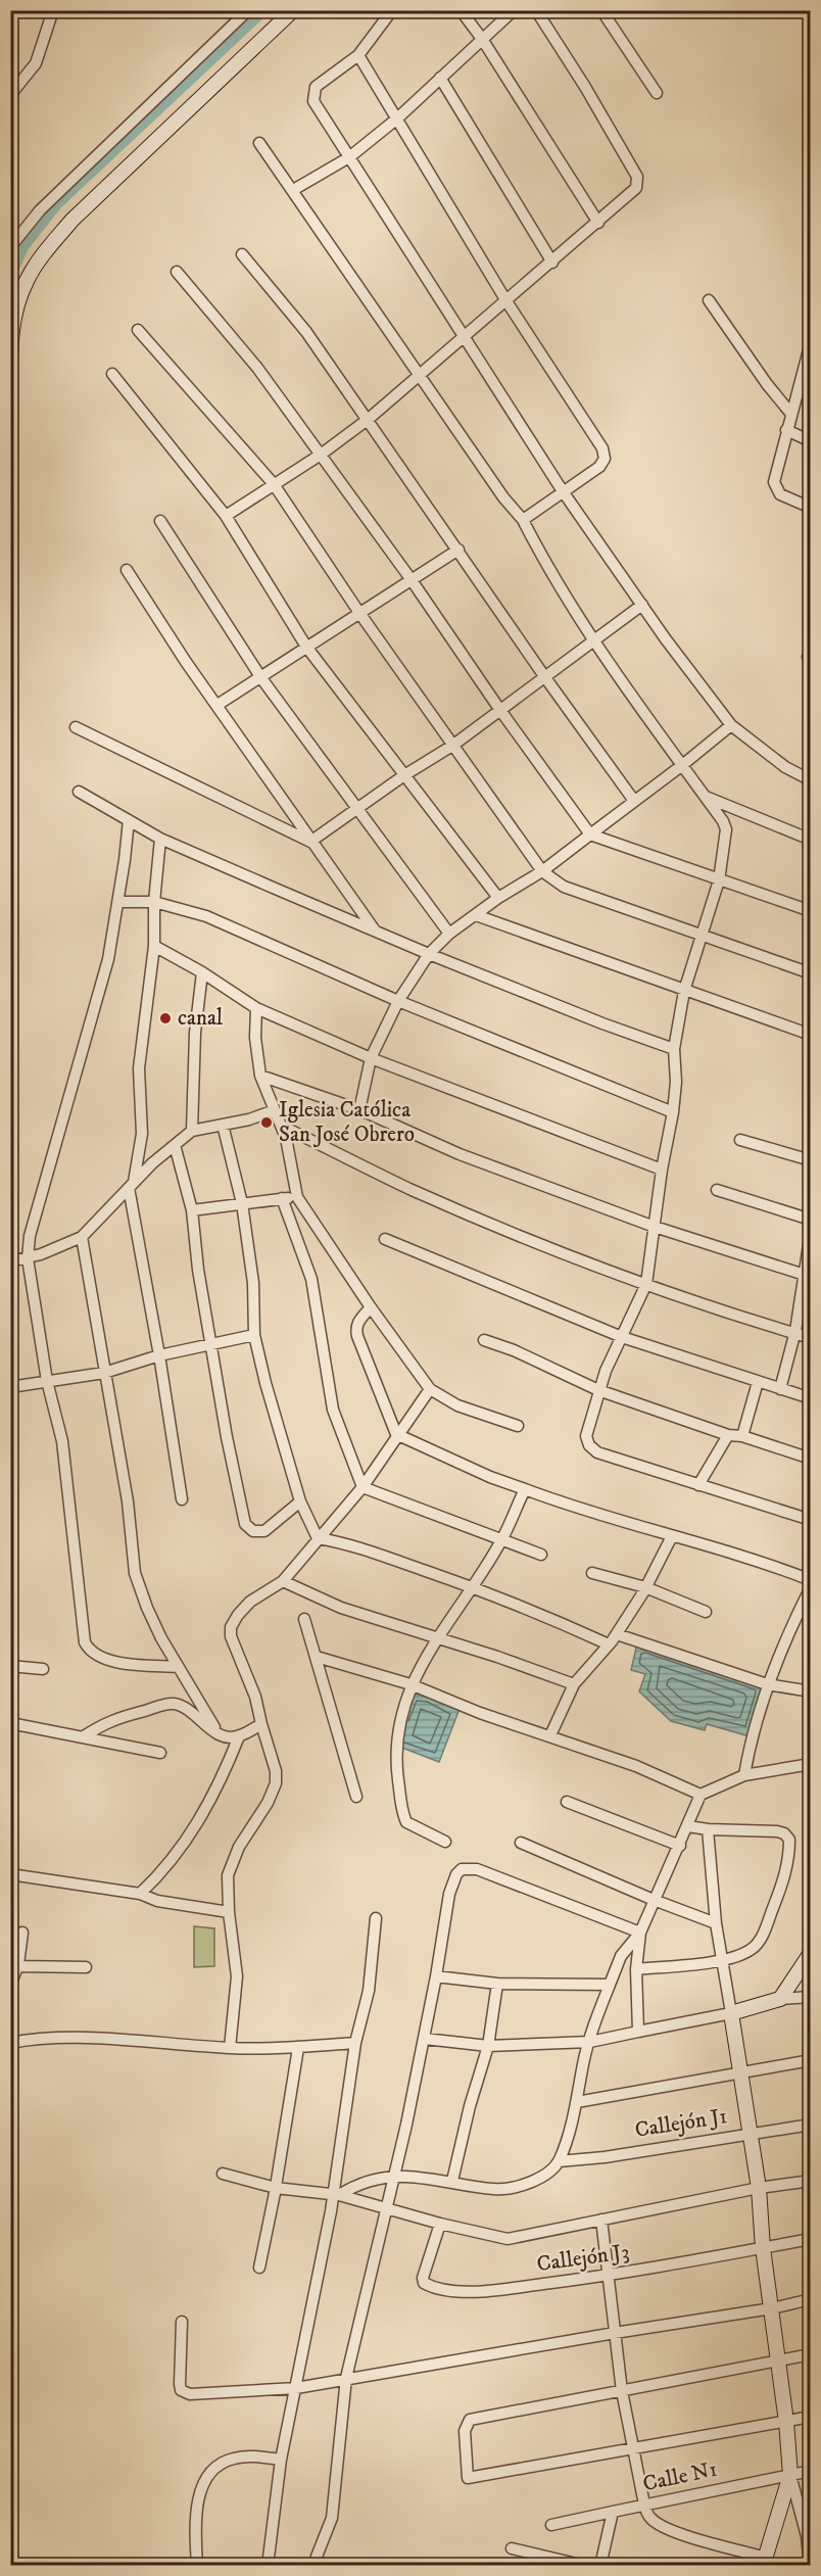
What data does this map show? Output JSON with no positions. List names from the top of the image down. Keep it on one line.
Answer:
{"streets":{"street":["Callejón J1","Callejón J3","Calle N1"]},"places":["canal","Iglesia Católica San José Obrero"]}
